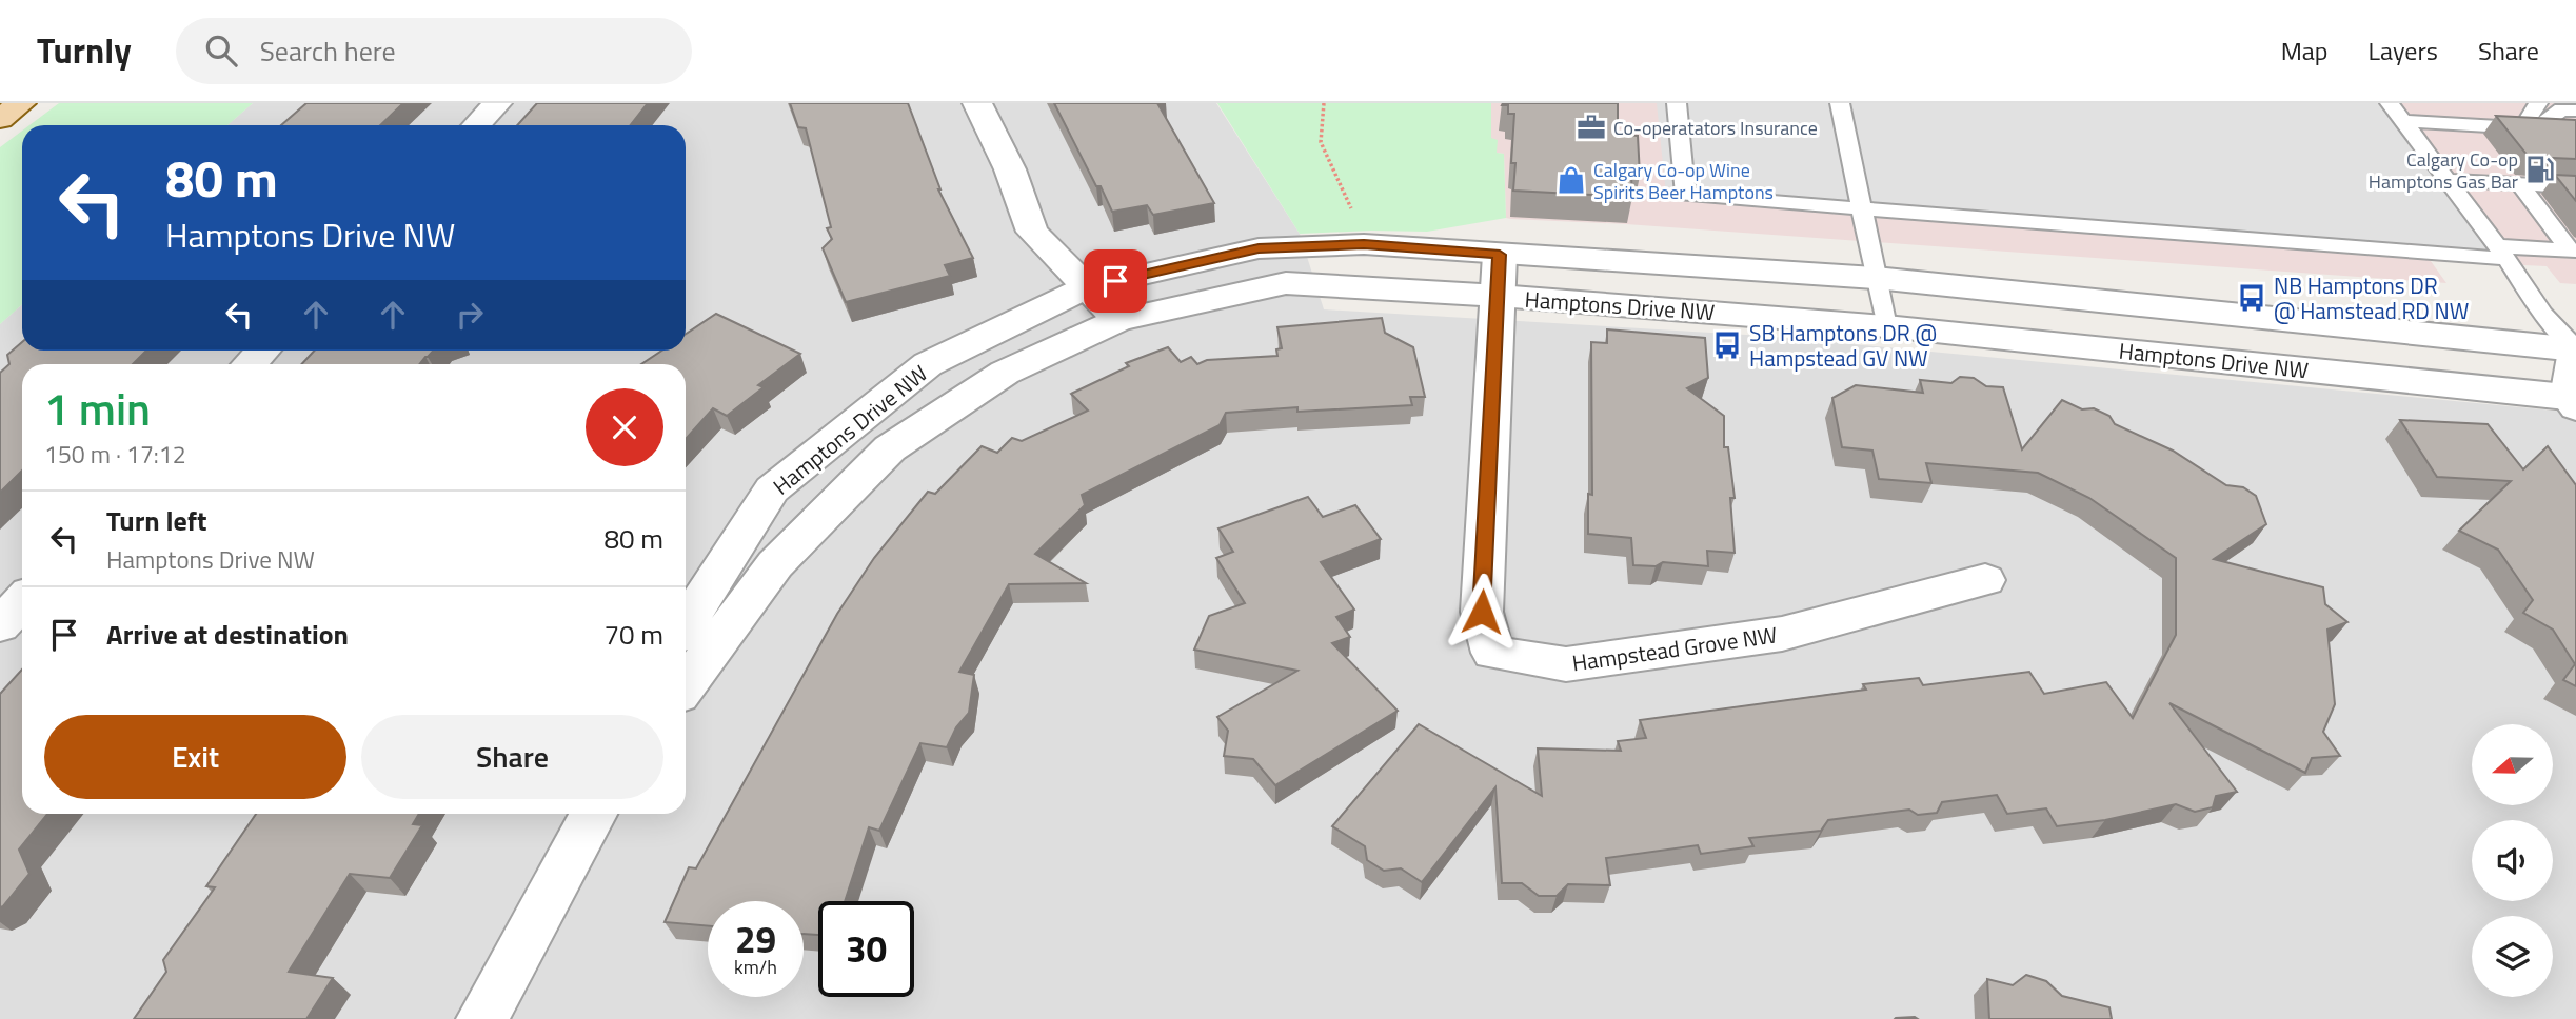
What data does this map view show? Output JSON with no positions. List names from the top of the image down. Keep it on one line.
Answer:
{"streets":{"street":["Hamptons Drive NW","Hampstead Grove NW"]},"crossings":[["Hamptons Drive NW","Hampstead Grove NW"]],"places":{"office":["Co-operatators Insurance"],"fuel station":["Calgary Co-op Hamptons Gas Bar"],"shop":["Calgary Co-op Wine Spirits Beer Hamptons"],"bus stop":["NB Hamptons DR @ Hamstead RD NW","SB Hamptons DR @ Hampstead GV NW"]},"north":"left","page":{"header":"Turnly","search":"Search here","nav":["Map","Layers","Share"],"turn":["80 m","Hamptons Drive NW"],"heading":["1 min","150 m · 17:12"],"list":[{"name":"Turn left","note":"Hamptons Drive NW","value":"80 m"},{"name":"Arrive at destination","value":"70 m"}],"buttons":["Exit","Share"],"speed":"29 km/h","limit":"30"}}
